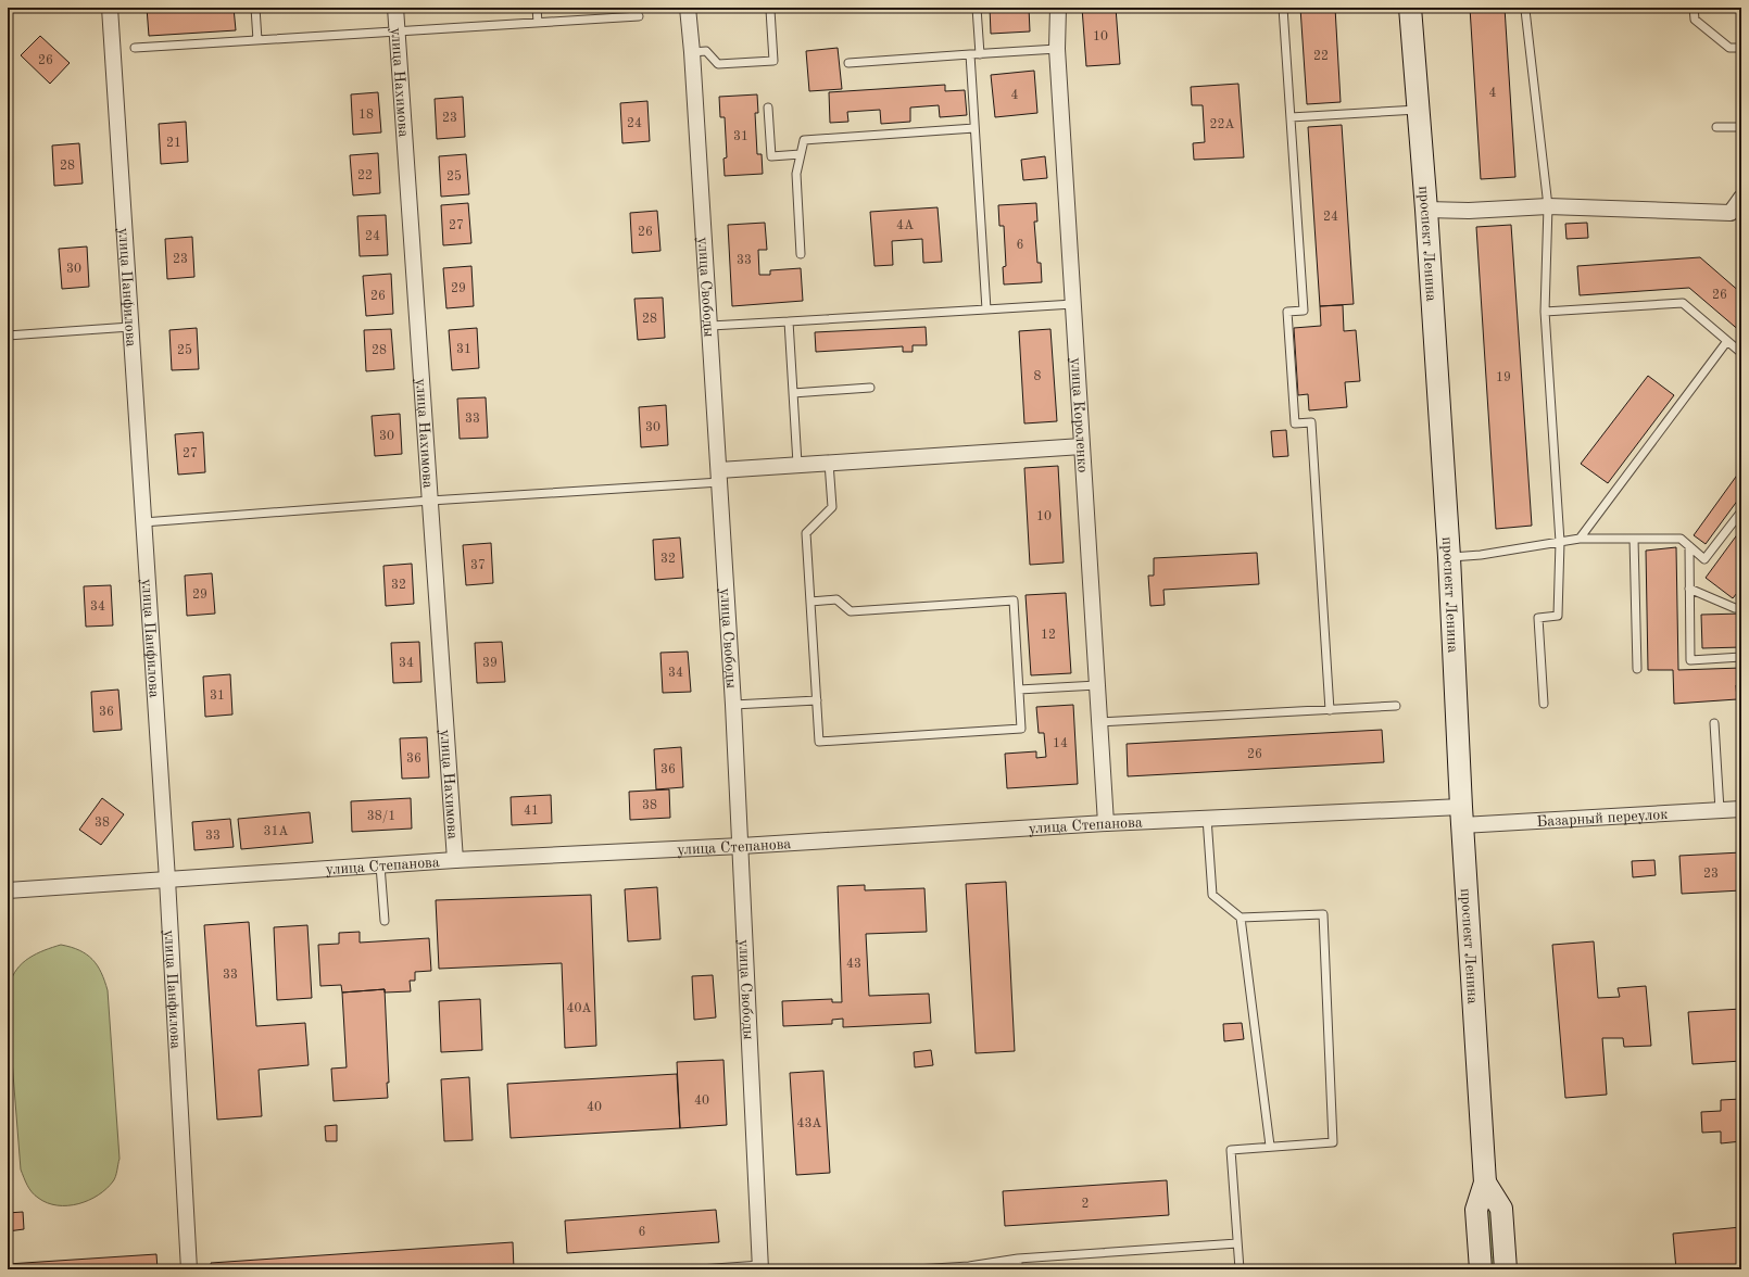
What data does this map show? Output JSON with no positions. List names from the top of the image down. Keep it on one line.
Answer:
{"streets":{"main road":["проспект Ленина"],"street":["улица Нахимова","улица Свободы","улица Панфилова","улица Короленко","Базарный переулок","улица Степанова"]},"crossings":[["улица Нахимова","улица Степанова"],["проспект Ленина","Базарный переулок"],["проспект Ленина","улица Степанова"],["улица Свободы","улица Степанова"],["улица Панфилова","улица Степанова"],["улица Короленко","улица Степанова"],["Базарный переулок","улица Степанова"]],"house_numbers":["10","22","26","4","4","18","23","24","22А","31","21","28","22","25","24","27","4А","26","24","6","23","33","30","29","26","26","28","31","25","28","8","19","33","30","30","27","10","32","37","32","29","34","12","34","39","34","31","36","14","26","36","36","38","41","38/1","38","31А","33","23","43","33","40А","40","40","43А","2","6"]}
